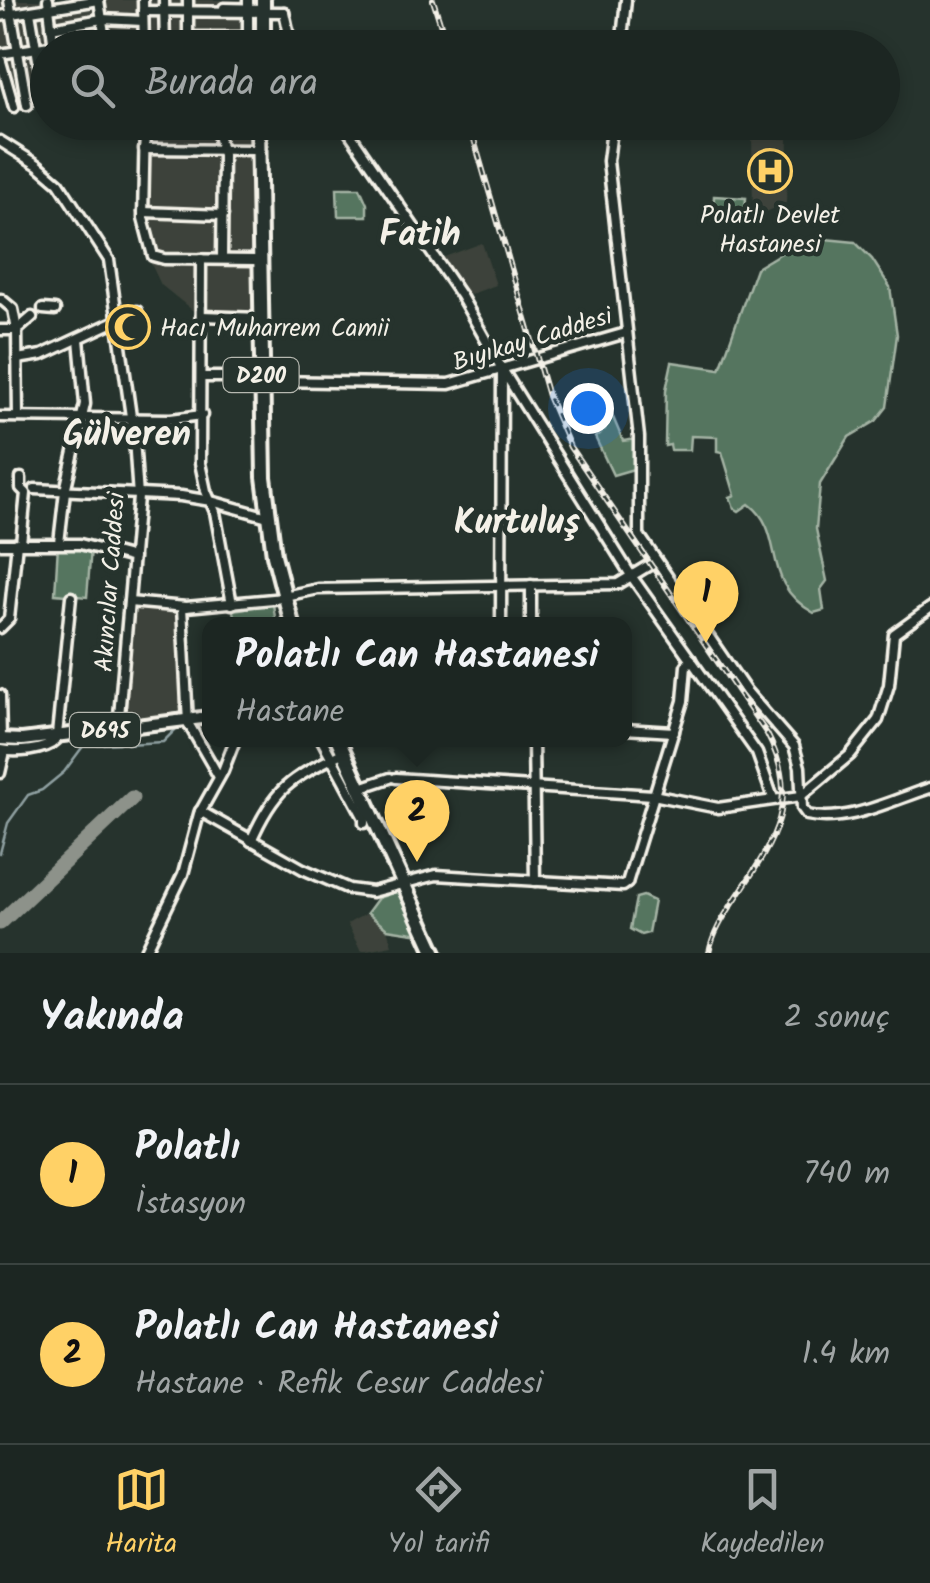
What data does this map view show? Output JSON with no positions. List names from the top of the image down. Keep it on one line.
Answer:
{"streets":{"highway":["D200"],"main road":["D695"],"street":["Bıyıkay Caddesi","Akıncılar Caddesi"]},"crossings":[["Akıncılar Caddesi","D695"]],"districts":["Fatih","Gülveren","Kurtuluş"],"places":{"hospital":["Polatlı Devlet Hastanesi"],"mosque":["Hacı Muharrem Camii"]},"page":{"search":"Burada ara","pins":["1","2"],"popup":["Polatlı Can Hastanesi","Hastane"],"heading":["Yakında","2 sonuç"],"list":[{"mark":"1","name":"Polatlı","note":"İstasyon","value":"740 m"},{"mark":"2","name":"Polatlı Can Hastanesi","note":"Hastane · Refik Cesur Caddesi","value":"1.4 km"}],"nav":["Harita","Yol tarifi","Kaydedilen"]}}
